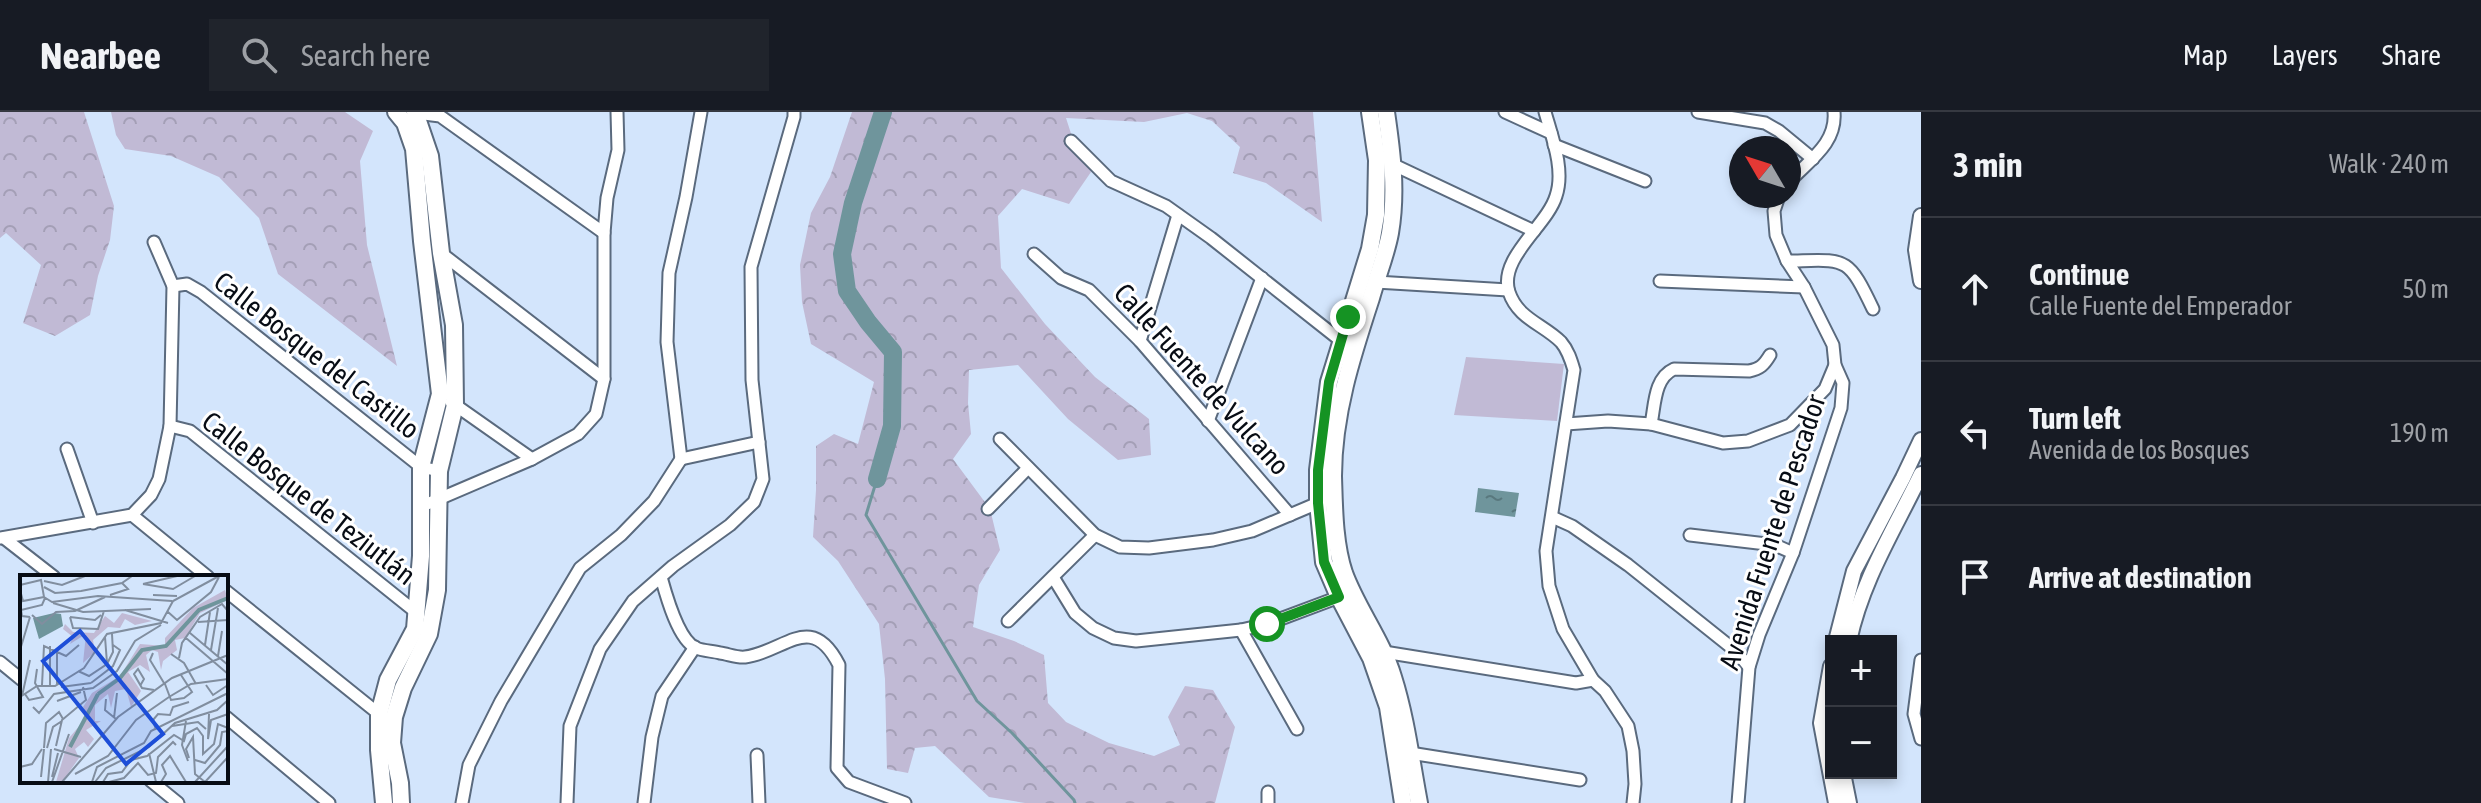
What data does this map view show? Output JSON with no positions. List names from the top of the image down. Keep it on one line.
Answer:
{"streets":{"street":["Calle Bosque del Castillo","Calle Fuente de Vulcano","Calle Bosque de Teziutlán","Avenida Fuente de Pescador"]},"crossings":[["Calle Bosque del Castillo","Calle Bosque de Teziutlán"]],"north":"top left","page":{"header":"Nearbee","search":"Search here","nav":["Map","Layers","Share"],"heading":["3 min","Walk · 240 m"],"list":[["Continue","Calle Fuente del Emperador","50 m"],["Turn left","Avenida de los Bosques","190 m"],"Arrive at destination"],"map_buttons":["+","−"]}}
